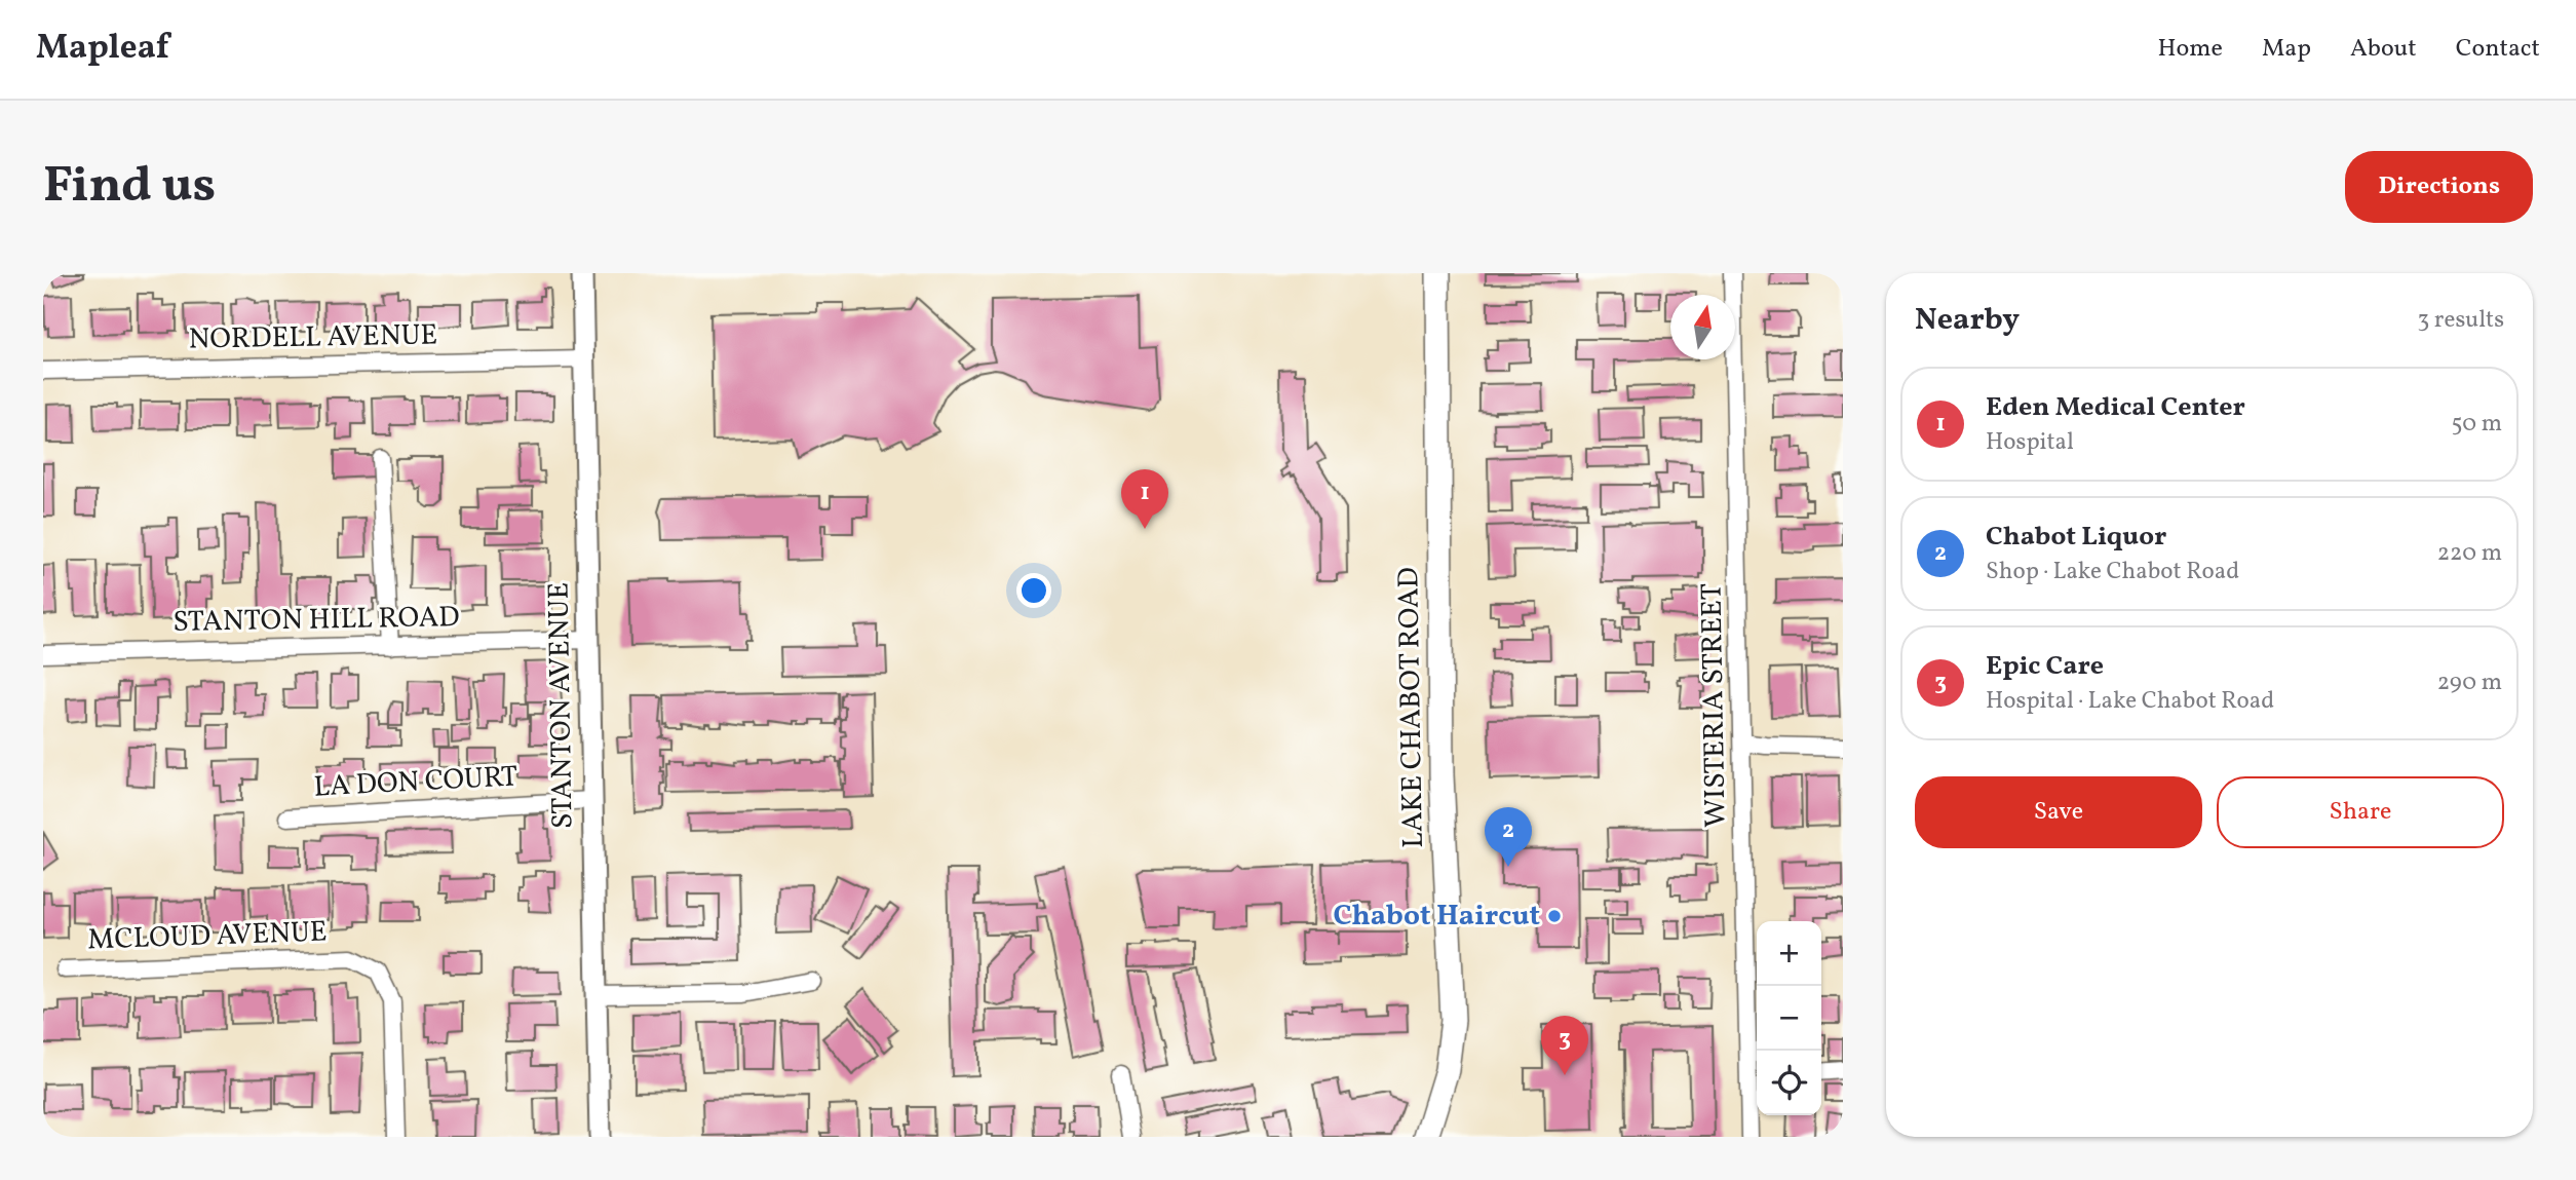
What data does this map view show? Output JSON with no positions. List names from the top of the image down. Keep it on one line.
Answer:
{"streets":{"main road":["LAKE CHABOT ROAD"],"street":["NORDELL AVENUE","STANTON HILL ROAD","STANTON AVENUE","WISTERIA STREET","LA DON COURT","MCLOUD AVENUE"]},"crossings":[["NORDELL AVENUE","STANTON AVENUE"],["STANTON HILL ROAD","STANTON AVENUE"],["STANTON AVENUE","LA DON COURT"]],"places":["Chabot Haircut"],"north":"top","page":{"header":"Mapleaf","nav":["Home","Map","About","Contact"],"buttons":["Directions",["Save","Share"]],"title":"Find us","heading":["Nearby","3 results"],"list":[{"mark":"1","name":"Eden Medical Center","note":"Hospital","value":"50 m"},{"mark":"2","name":"Chabot Liquor","note":"Shop · Lake Chabot Road","value":"220 m"},{"mark":"3","name":"Epic Care","note":"Hospital · Lake Chabot Road","value":"290 m"}],"pins":["1","2","3"],"map_buttons":["+","−"]}}
